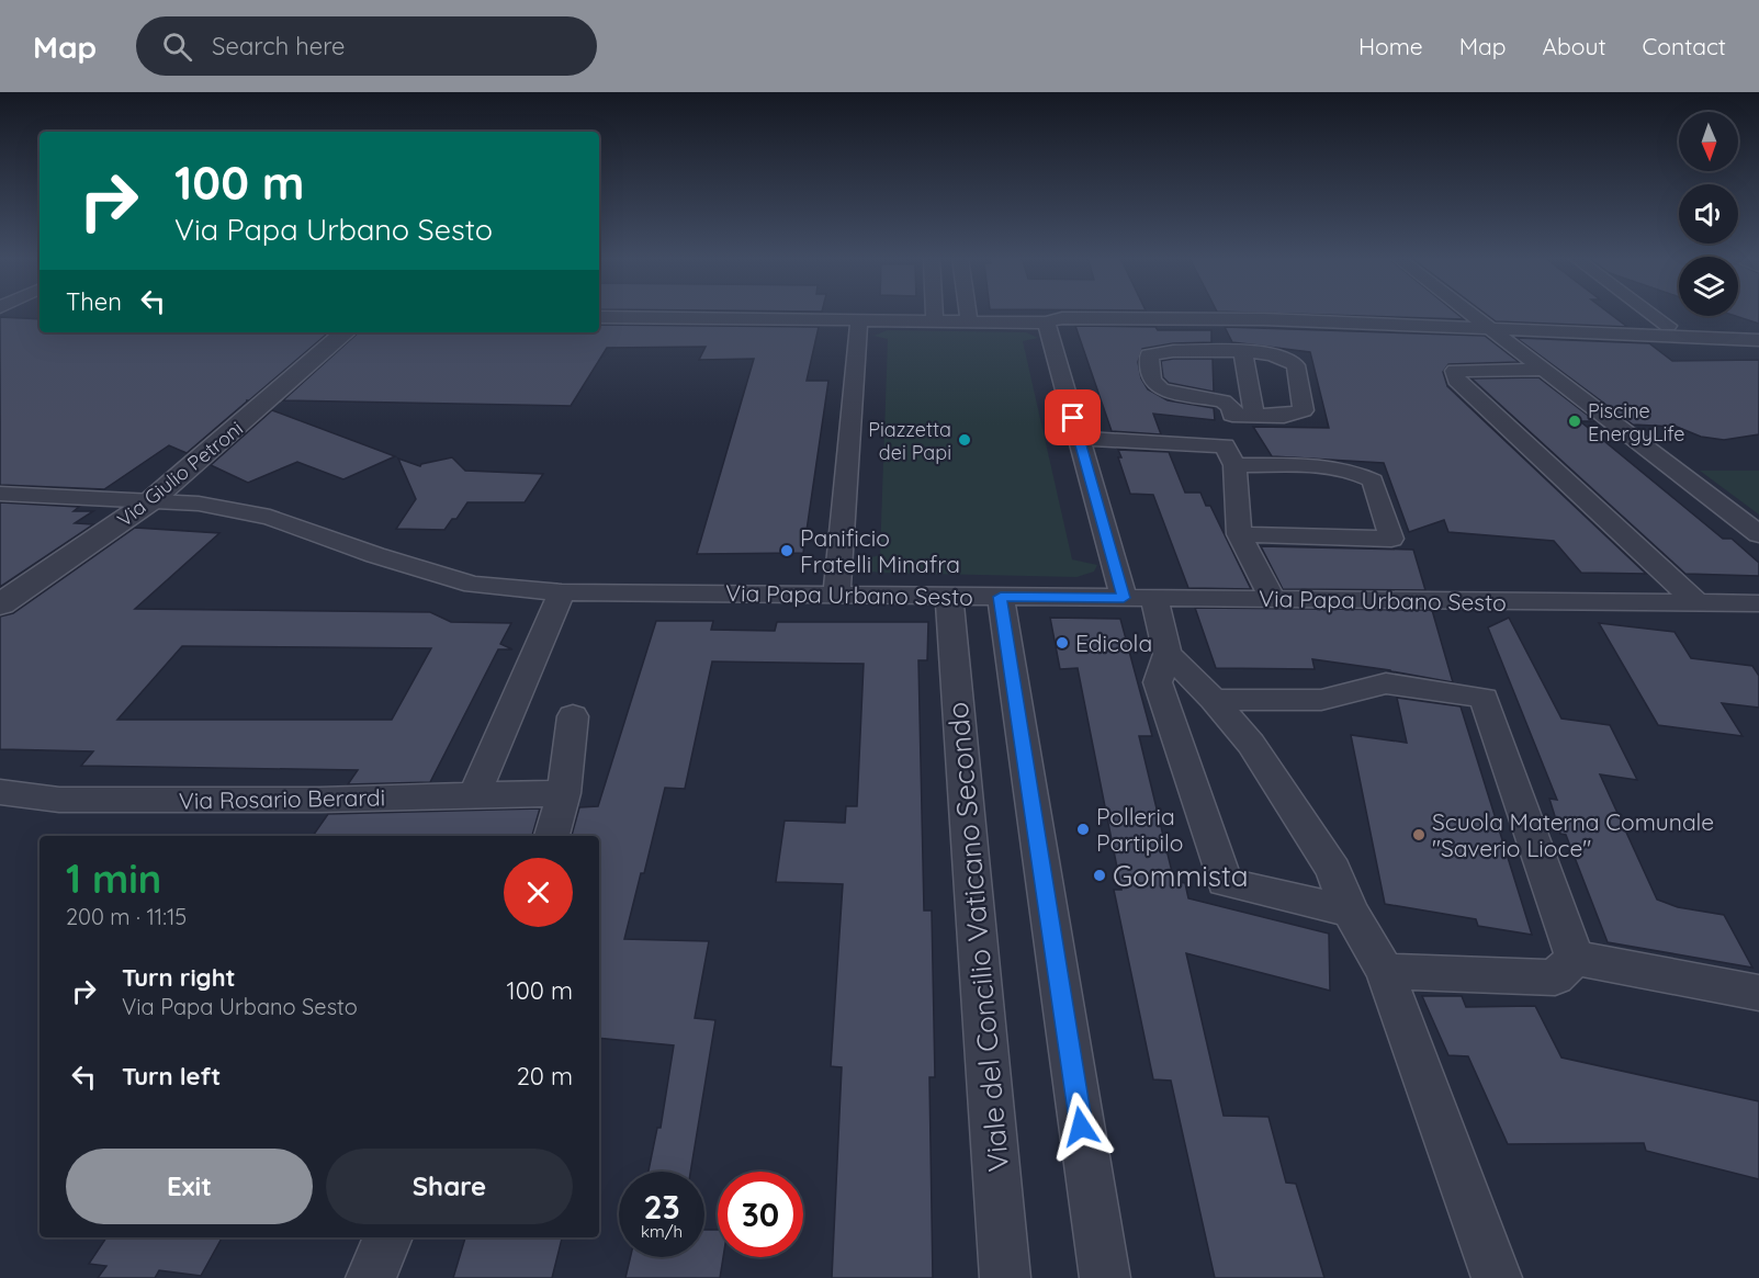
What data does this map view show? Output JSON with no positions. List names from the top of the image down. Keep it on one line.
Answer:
{"streets":{"street":["Via Giulio Petroni","Via Papa Urbano Sesto","Via Rosario Berardi","Viale del Concilio Vaticano Secondo"]},"crossings":[["Via Giulio Petroni","Via Papa Urbano Sesto"],["Via Papa Urbano Sesto","Viale del Concilio Vaticano Secondo"]],"places":["Piscine EnergyLife","Piazzetta dei Papi","Panificio Fratelli Minafra","Edicola","Polleria Partipilo","Scuola Materna Comunale \"Saverio Lioce\"","Gommista"],"north":"bottom","page":{"header":"Map","search":"Search here","nav":["Home","Map","About","Contact"],"turn":["100 m","Via Papa Urbano Sesto"],"then":"Then","heading":["1 min","200 m · 11:15"],"list":[{"name":"Turn right","note":"Via Papa Urbano Sesto","value":"100 m"},{"name":"Turn left","value":"20 m"}],"buttons":["Exit","Share"],"speed":"23 km/h","limit":"30"}}
